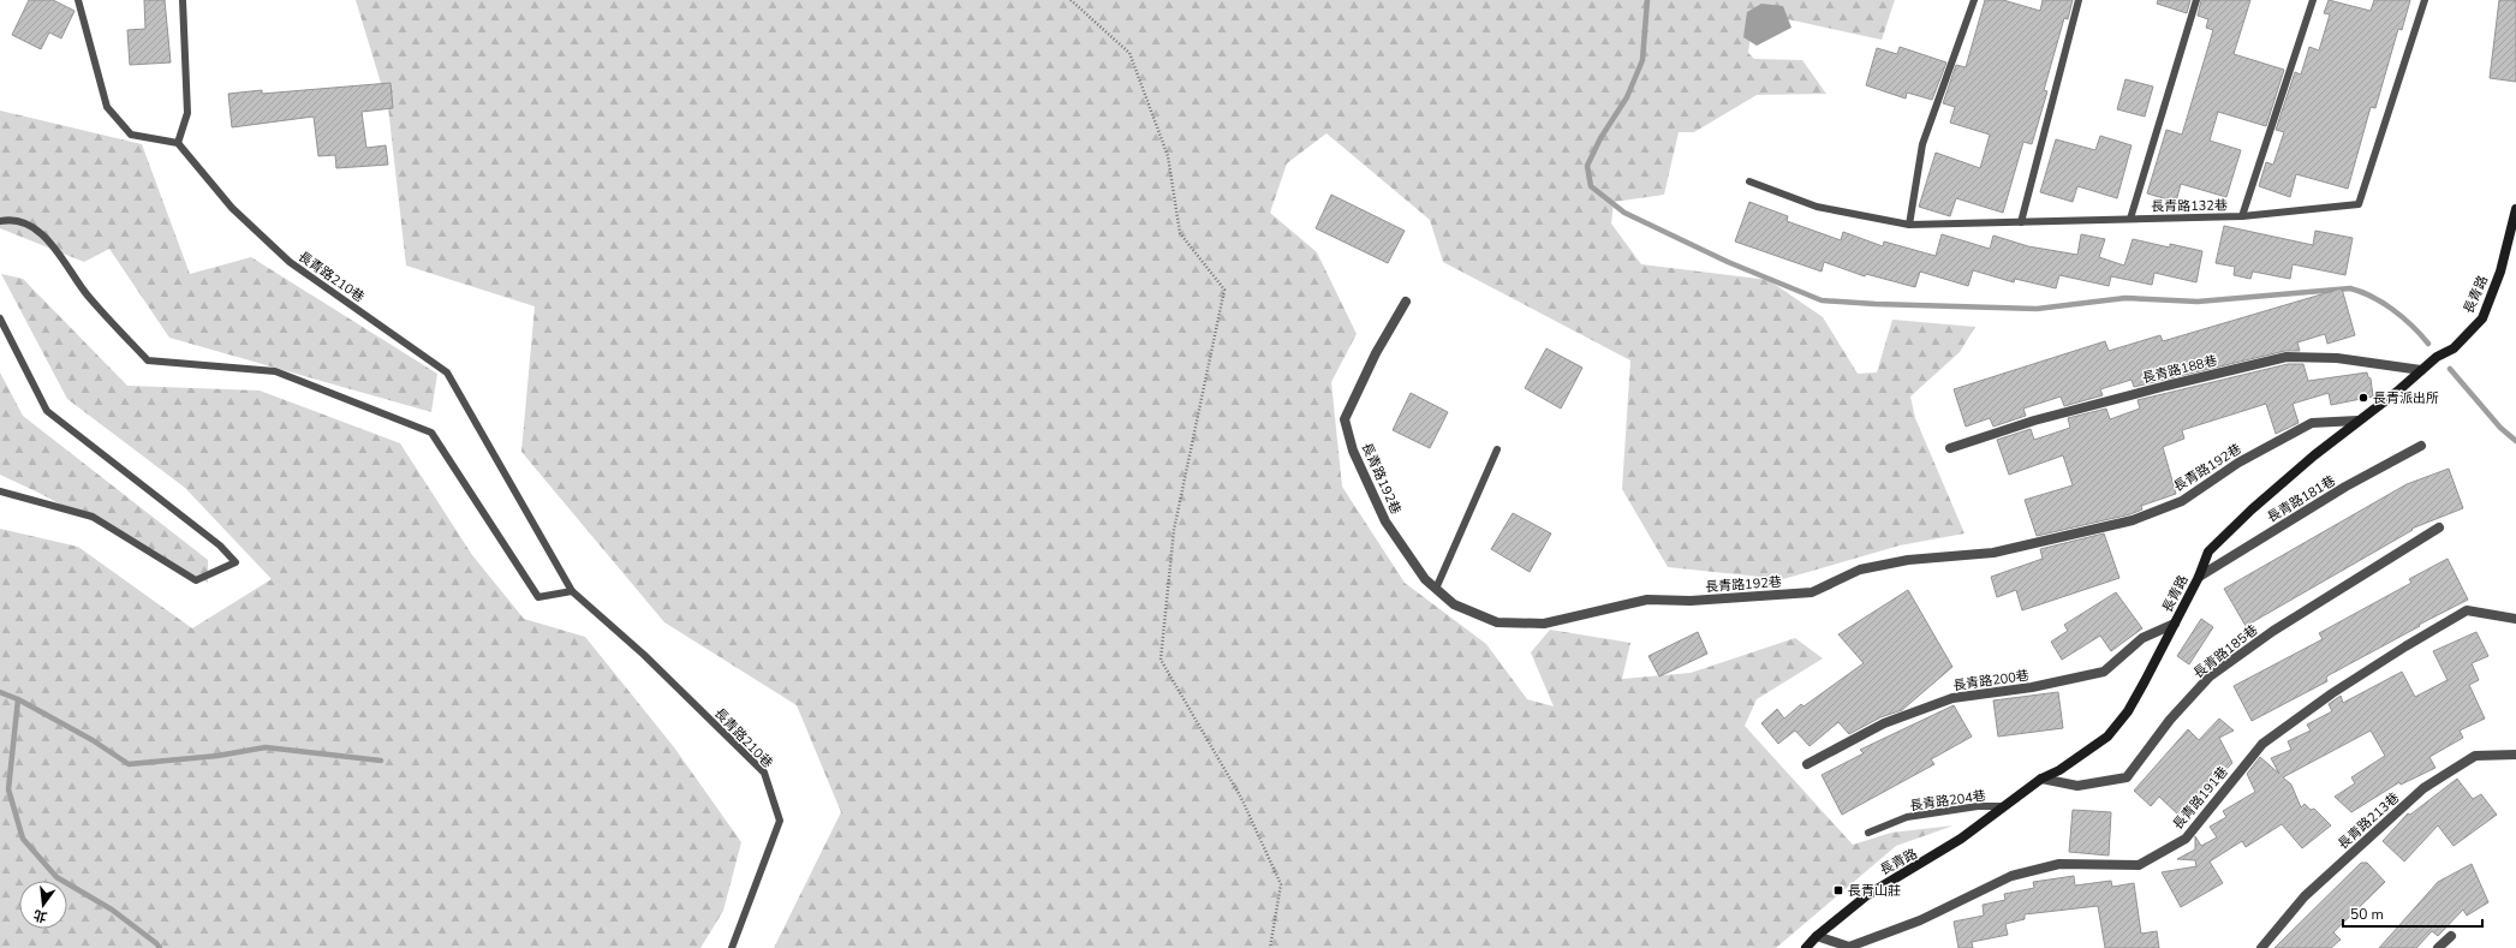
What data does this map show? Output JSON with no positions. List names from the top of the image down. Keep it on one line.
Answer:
{"streets":{"street":["長青路","長青路188巷","長青路192巷","長青路181巷","長青路185巷","長青路200巷","長青路191巷","長青路213巷"],"lane":["長青路132巷","長青路210巷","長青路204巷"]},"crossings":[["長青路","長青路188巷"],["長青路","長青路192巷"],["長青路","長青路181巷"],["長青路","長青路185巷"],["長青路","長青路200巷"],["長青路","長青路191巷"],["長青路","長青路204巷"]],"places":{"other":["長青派出所"],"transit":["長青山莊"]},"scale_bar":"50 m","north":"bottom"}
